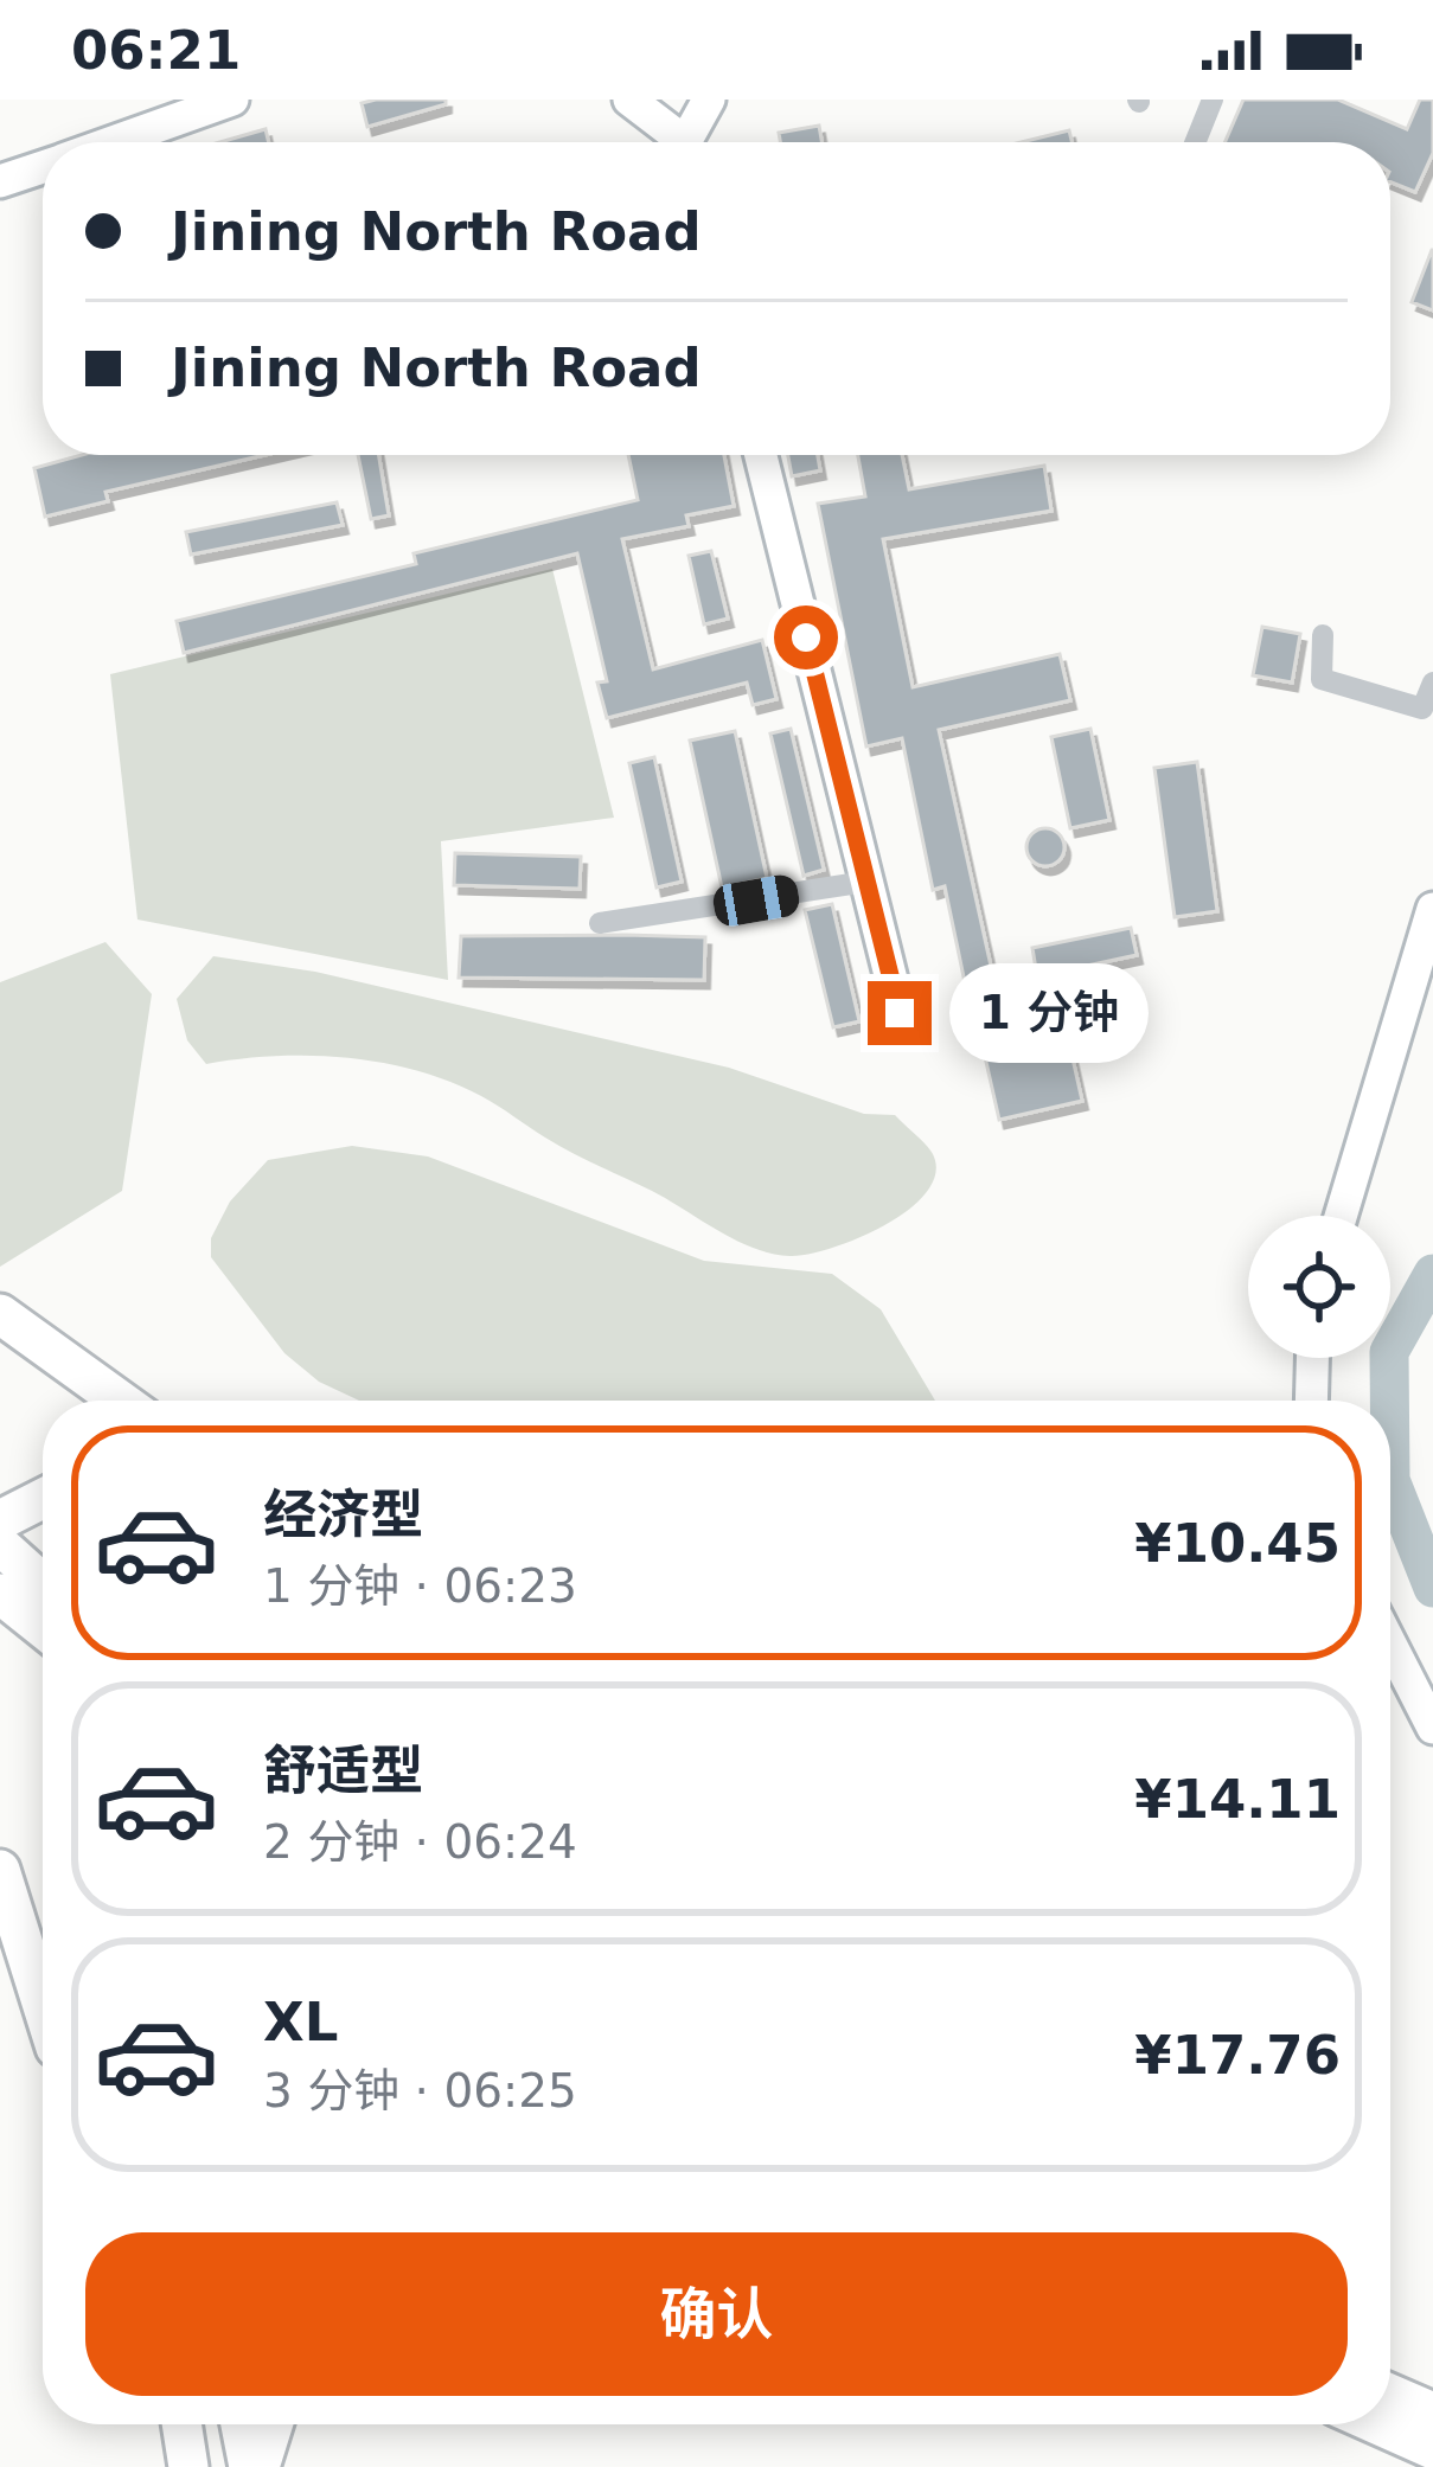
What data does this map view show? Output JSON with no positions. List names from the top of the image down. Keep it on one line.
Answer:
{"page":{"status":"06:21","banner":["Jining North Road","Jining North Road"],"bubble":"1 分钟","list":[{"name":"经济型","note":"1 分钟 · 06:23","value":"¥10.45"},{"name":"舒适型","note":"2 分钟 · 06:24","value":"¥14.11"},{"name":"XL","note":"3 分钟 · 06:25","value":"¥17.76"}],"buttons":"确认"}}
